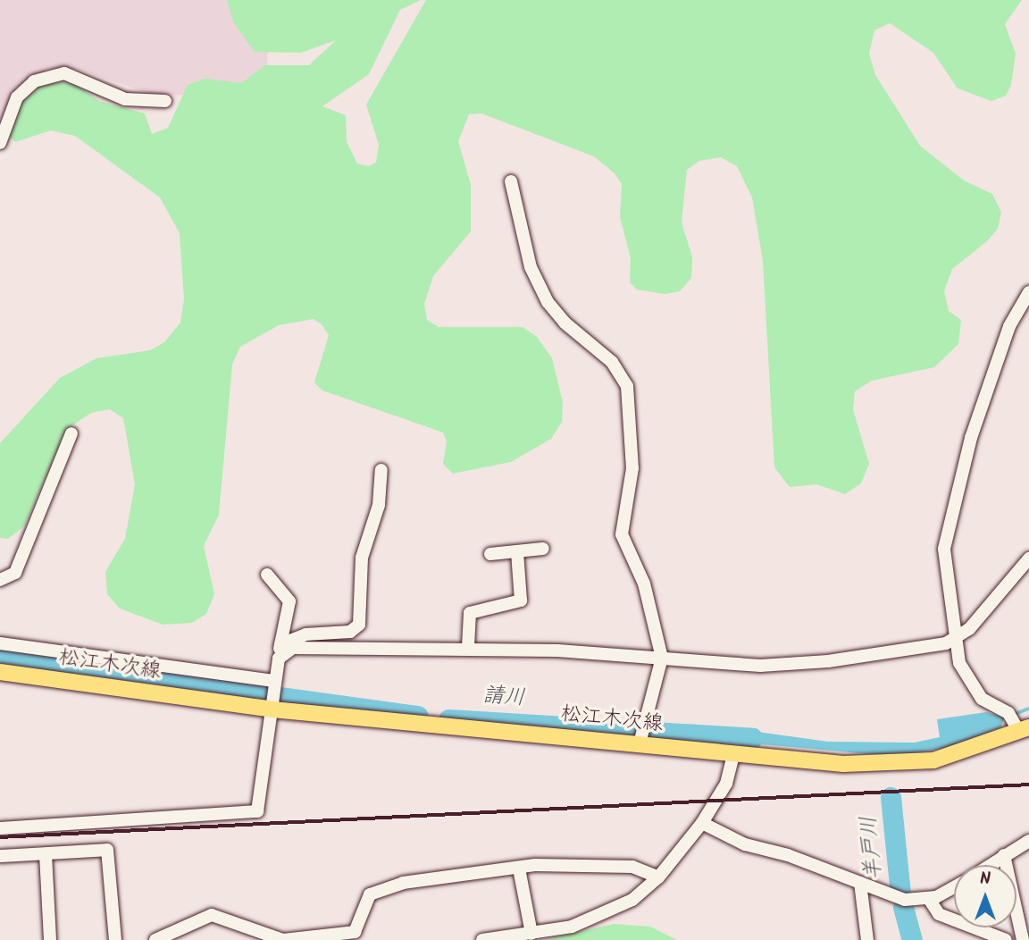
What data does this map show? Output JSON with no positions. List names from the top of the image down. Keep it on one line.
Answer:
{"streets":{"main road":["松江木次線"]},"water":["請川","羊戸川"],"north":"top"}
